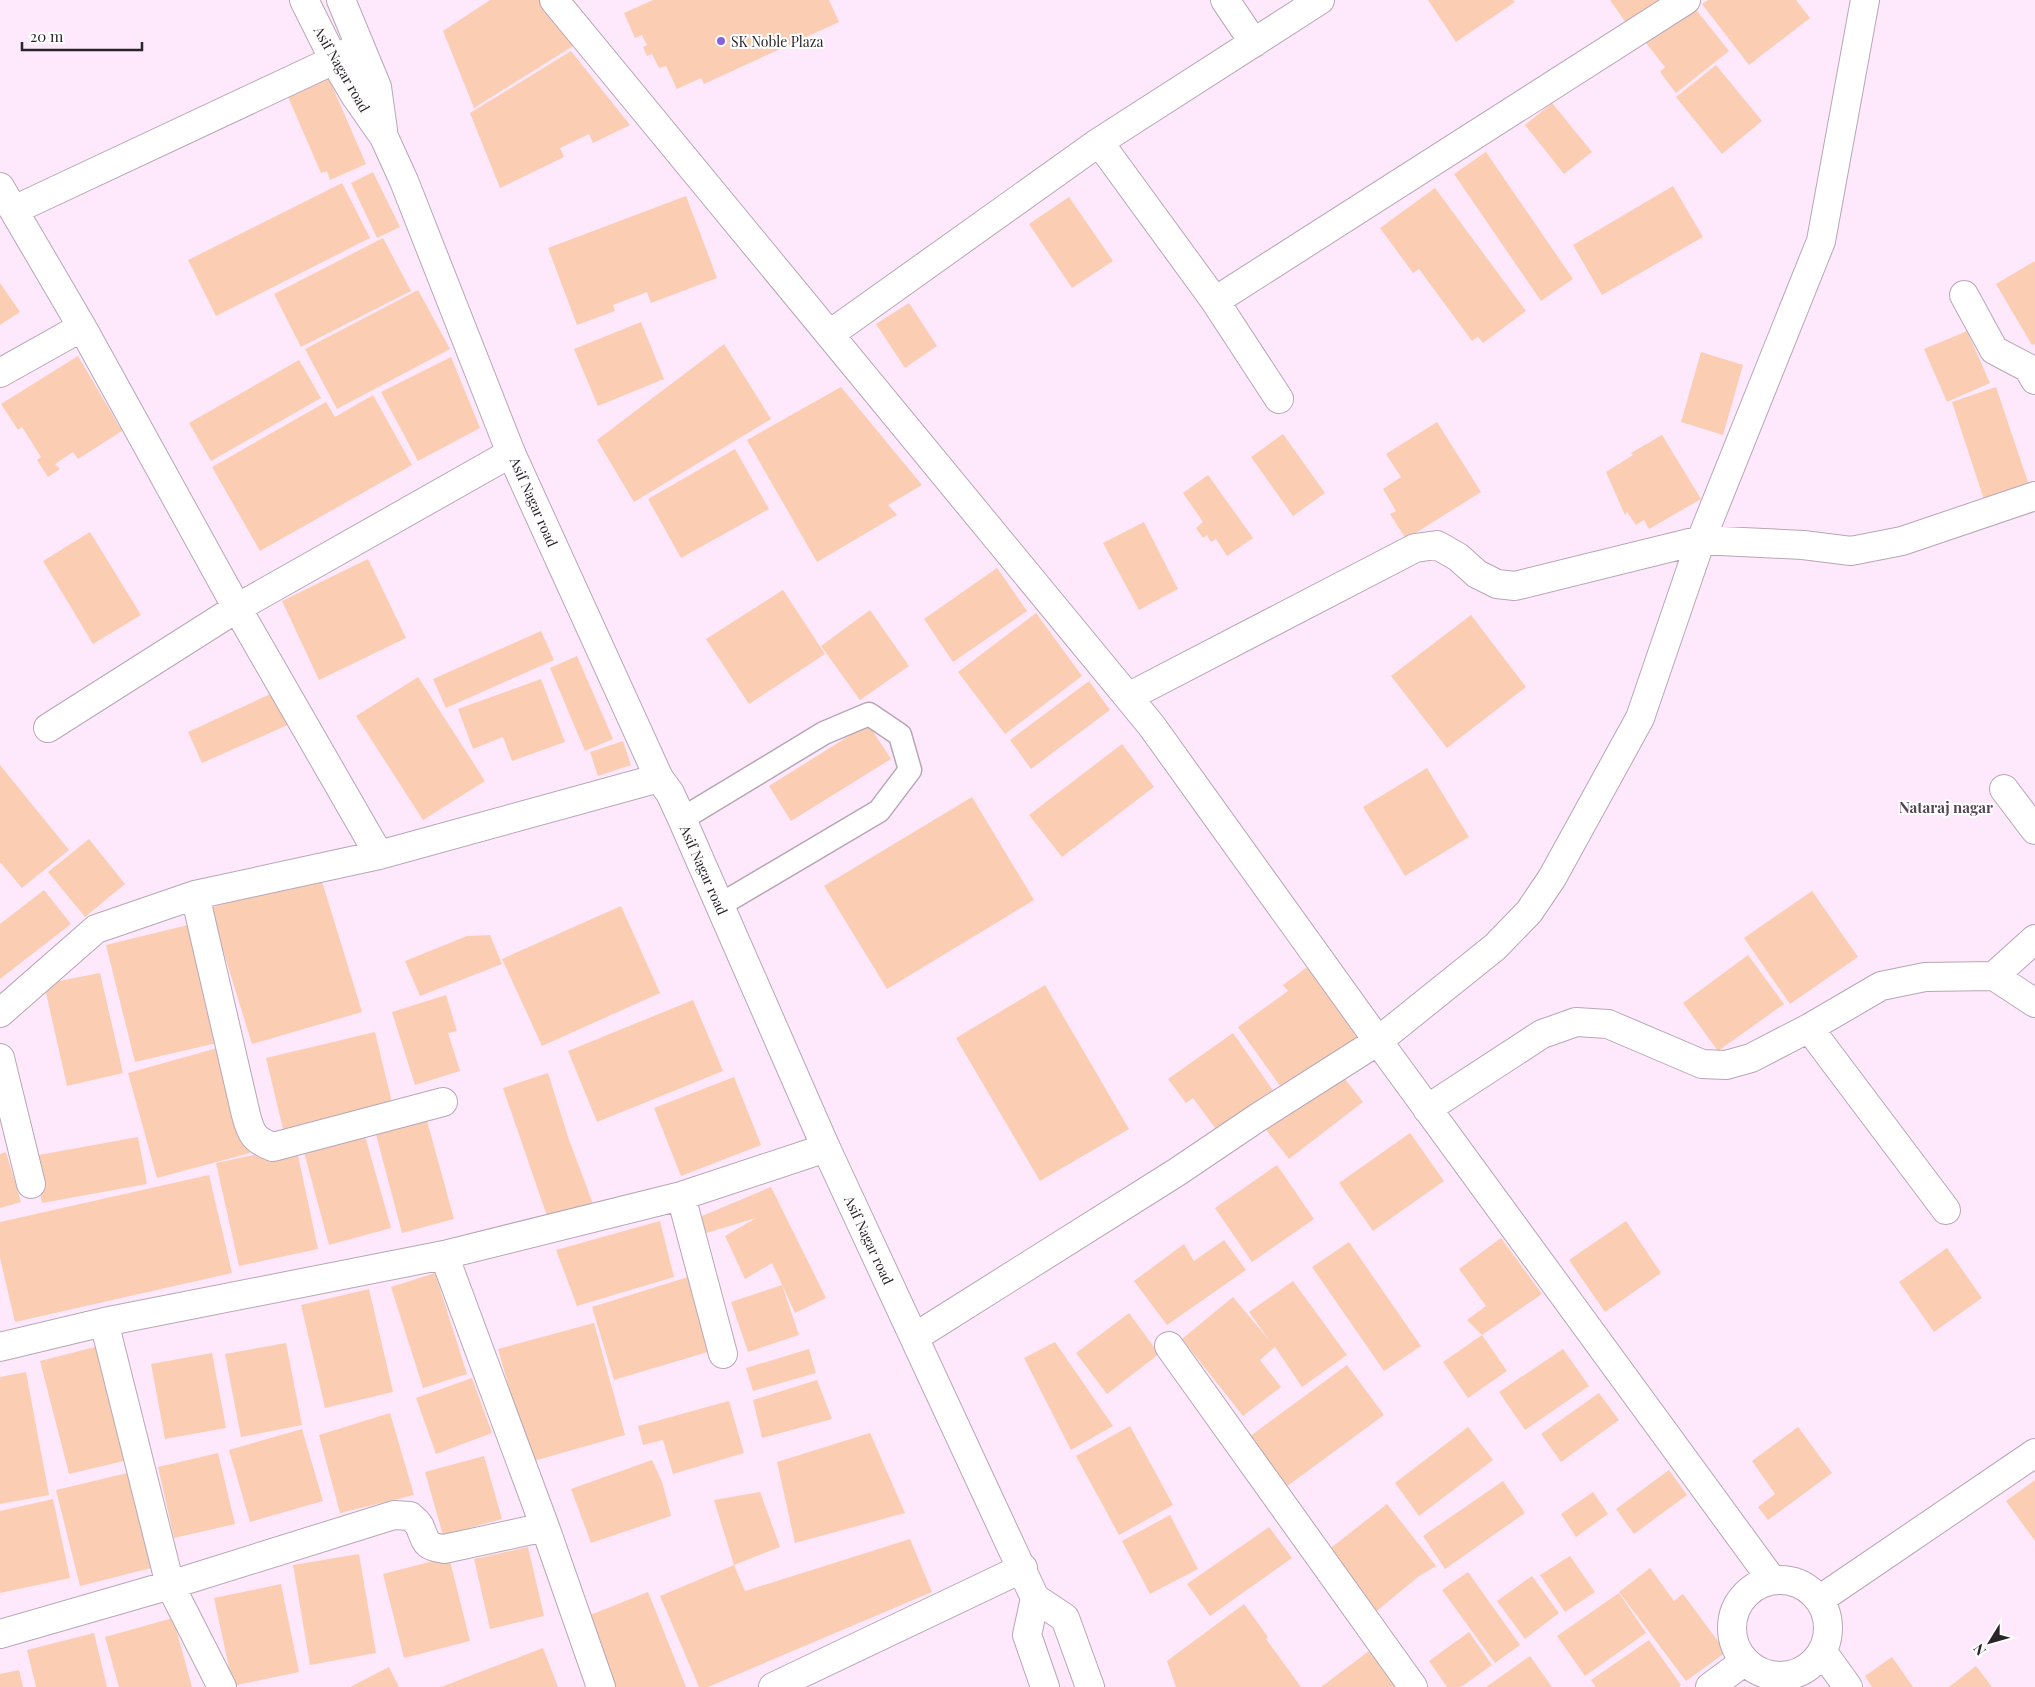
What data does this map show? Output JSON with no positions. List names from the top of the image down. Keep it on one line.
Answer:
{"streets":{"street":["Asif Nagar road"]},"districts":["Nataraj nagar"],"places":["SK Noble Plaza"],"scale_bar":"20 m","north":"bottom left"}
